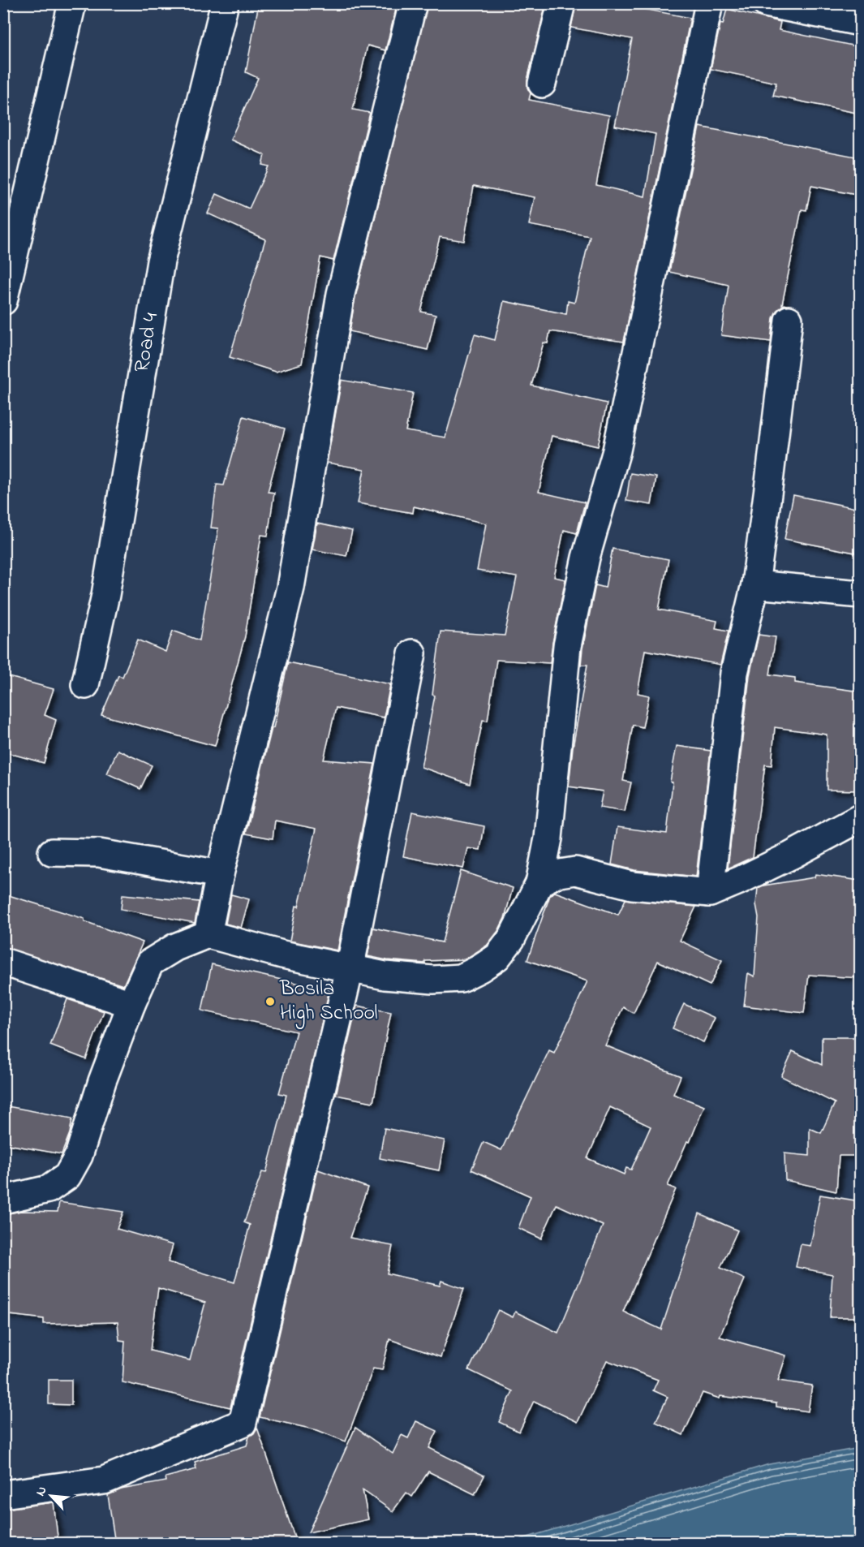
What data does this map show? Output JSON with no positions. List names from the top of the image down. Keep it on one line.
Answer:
{"streets":{"street":["Road 4"]},"places":["Bosila High School"],"north":"top left"}
